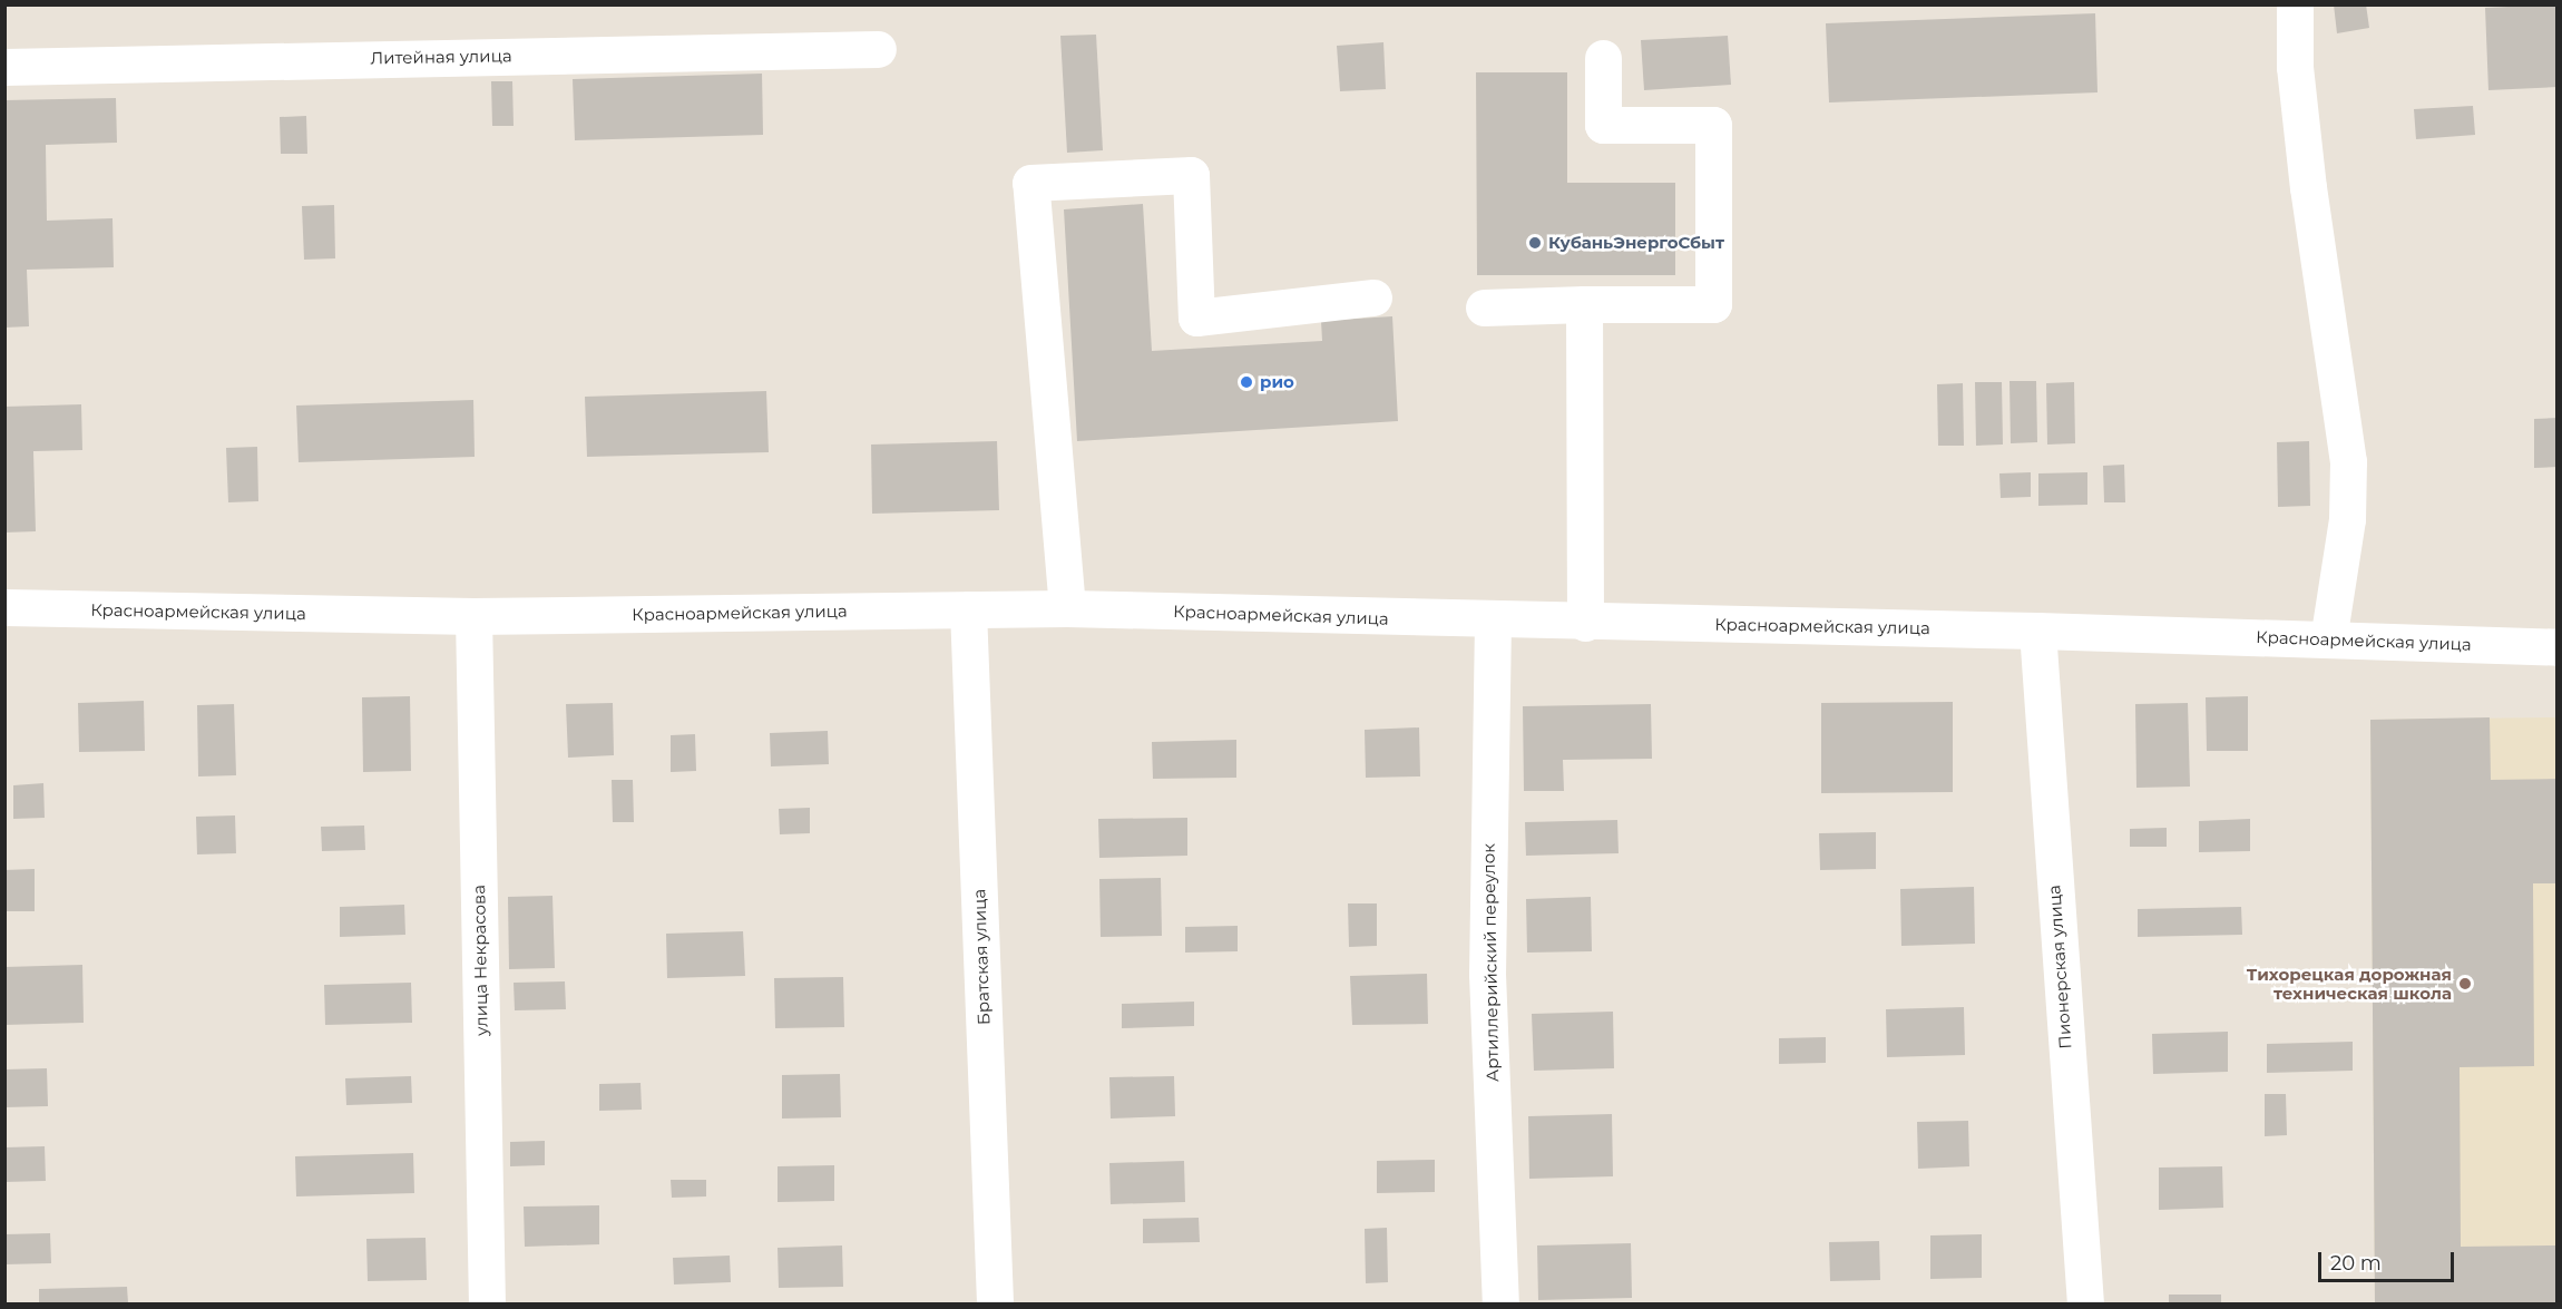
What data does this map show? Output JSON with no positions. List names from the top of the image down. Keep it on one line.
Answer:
{"streets":{"street":["Литейная улица","Красноармейская улица","Братская улица","улица Некрасова","Артиллерийский переулок","Пионерская улица"]},"crossings":[["Красноармейская улица","Братская улица"],["Красноармейская улица","улица Некрасова"],["Красноармейская улица","Артиллерийский переулок"],["Красноармейская улица","Пионерская улица"]],"places":["КубаньЭнергоСбыт","рио","Тихорецкая дорожная техническая школа"],"scale_bar":"20 m"}
